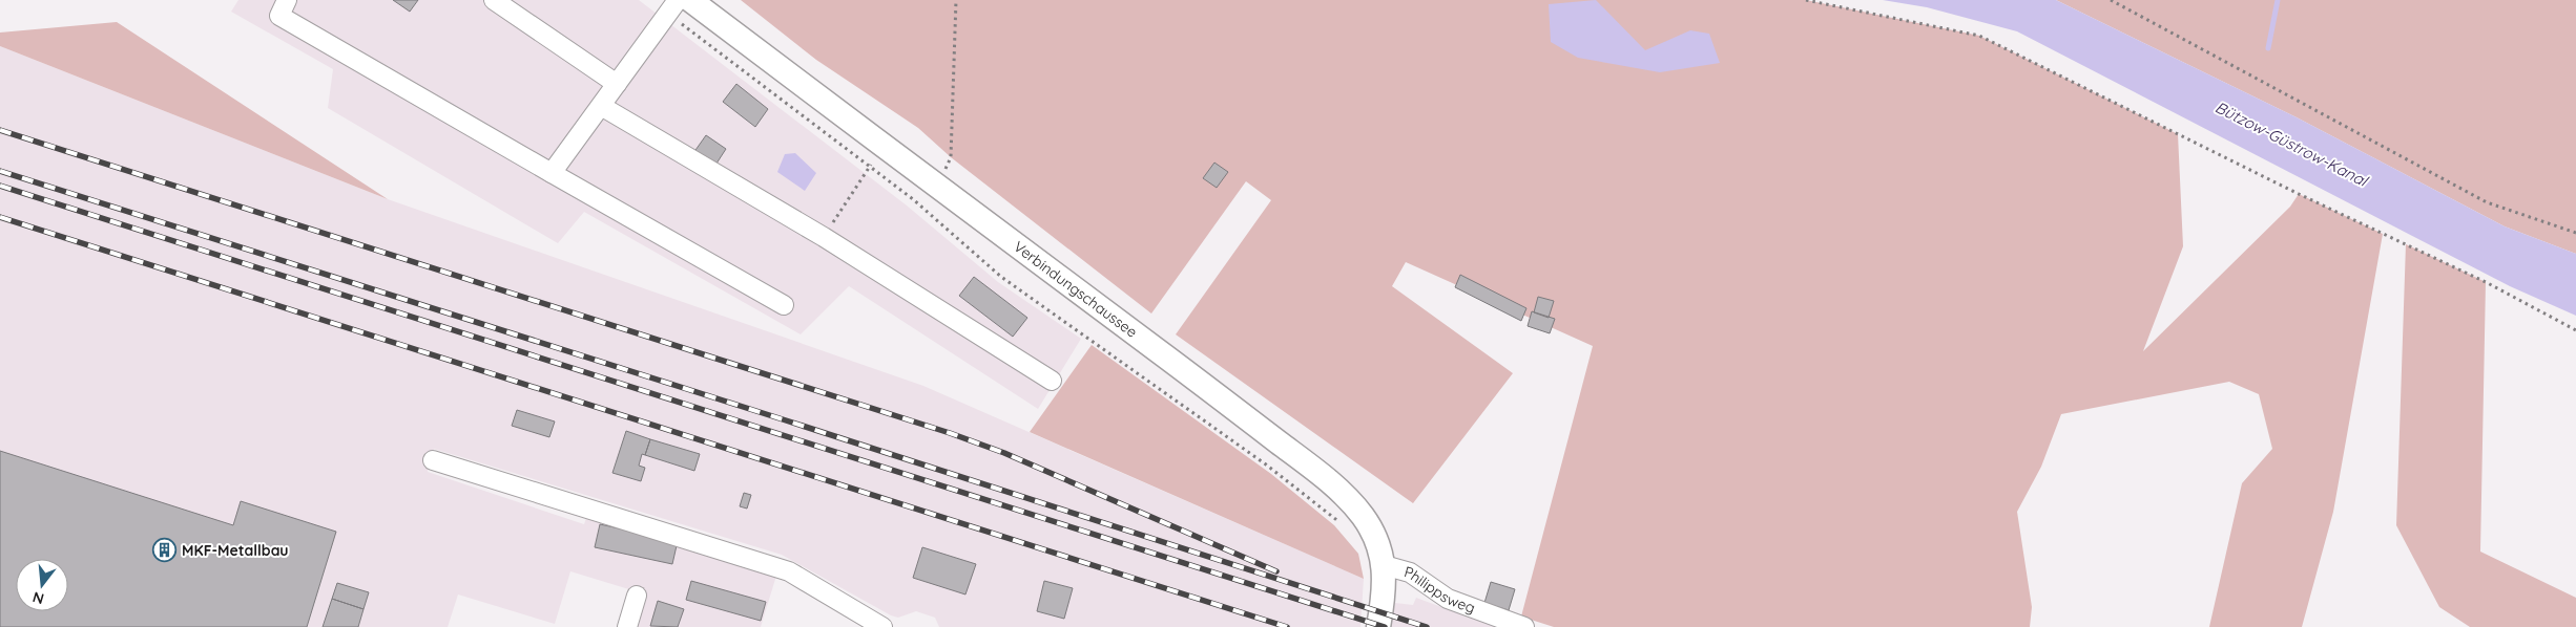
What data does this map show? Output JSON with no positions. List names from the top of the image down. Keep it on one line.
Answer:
{"streets":{"main road":["Verbindungschaussee"],"street":["Philippsweg"]},"crossings":[["Verbindungschaussee","Philippsweg"]],"water":["Bützow-Güstrow-Kanal"],"places":{"building":["MKF-Metallbau"]},"north":"bottom"}
